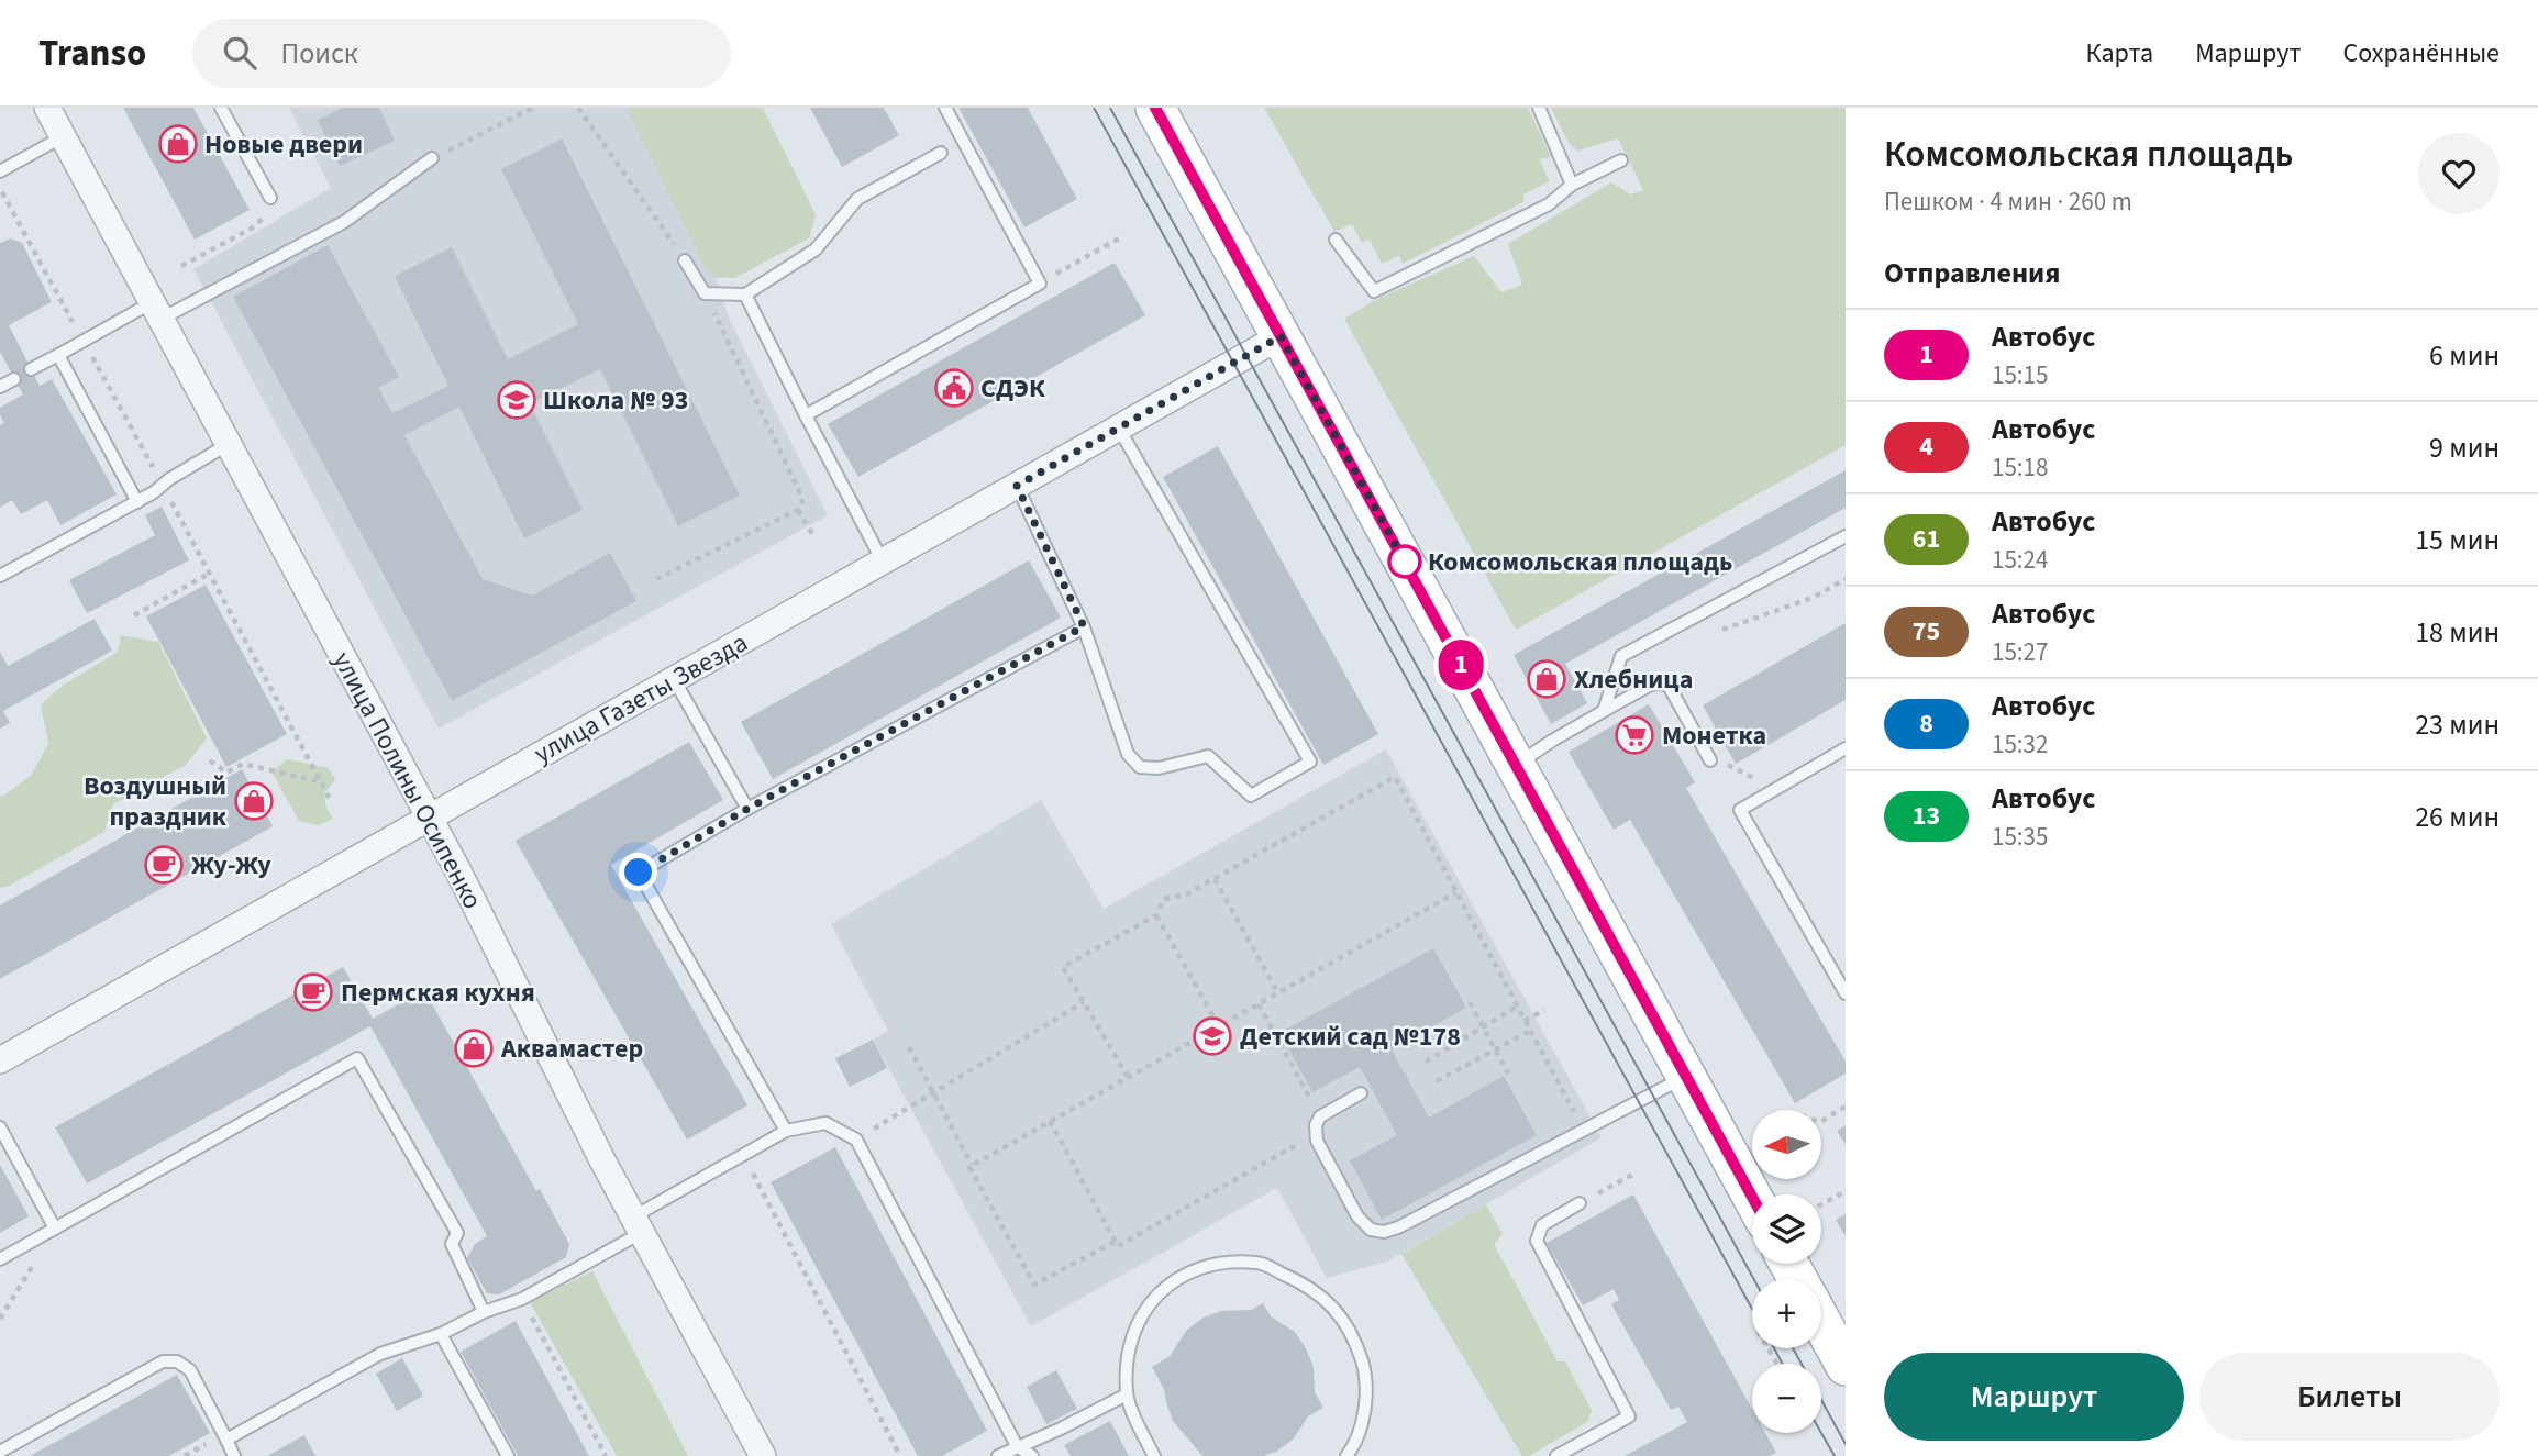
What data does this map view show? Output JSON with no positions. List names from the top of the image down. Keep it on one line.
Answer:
{"streets":{"street":["улица Газеты Звезда","улица Полины Осипенко"]},"crossings":[["улица Газеты Звезда","улица Полины Осипенко"]],"places":{"shop":["Новые двери","Хлебница","Воздушный праздник","Аквамастер"],"public building":["СДЭК"],"school or university":["Школа № 93","Детский сад №178"],"other":["Комсомольская площадь"],"supermarket":["Монетка"],"cafe":["Жу-Жу","Пермская кухня"]},"lines":["bus line 1"],"north":"left","page":{"header":"Transo","search":"Поиск","nav":["Карта","Маршрут","Сохранённые"],"on_map":"1","heading":[["Комсомольская площадь","Пешком · 4 мин · 260 m"],"Отправления"],"list":[{"mark":"1","name":"Автобус","note":"15:15","value":"6 мин"},{"mark":"4","name":"Автобус","note":"15:18","value":"9 мин"},{"mark":"61","name":"Автобус","note":"15:24","value":"15 мин"},{"mark":"75","name":"Автобус","note":"15:27","value":"18 мин"},{"mark":"8","name":"Автобус","note":"15:32","value":"23 мин"},{"mark":"13","name":"Автобус","note":"15:35","value":"26 мин"}],"map_buttons":["+","−"],"buttons":["Маршрут","Билеты"]}}
